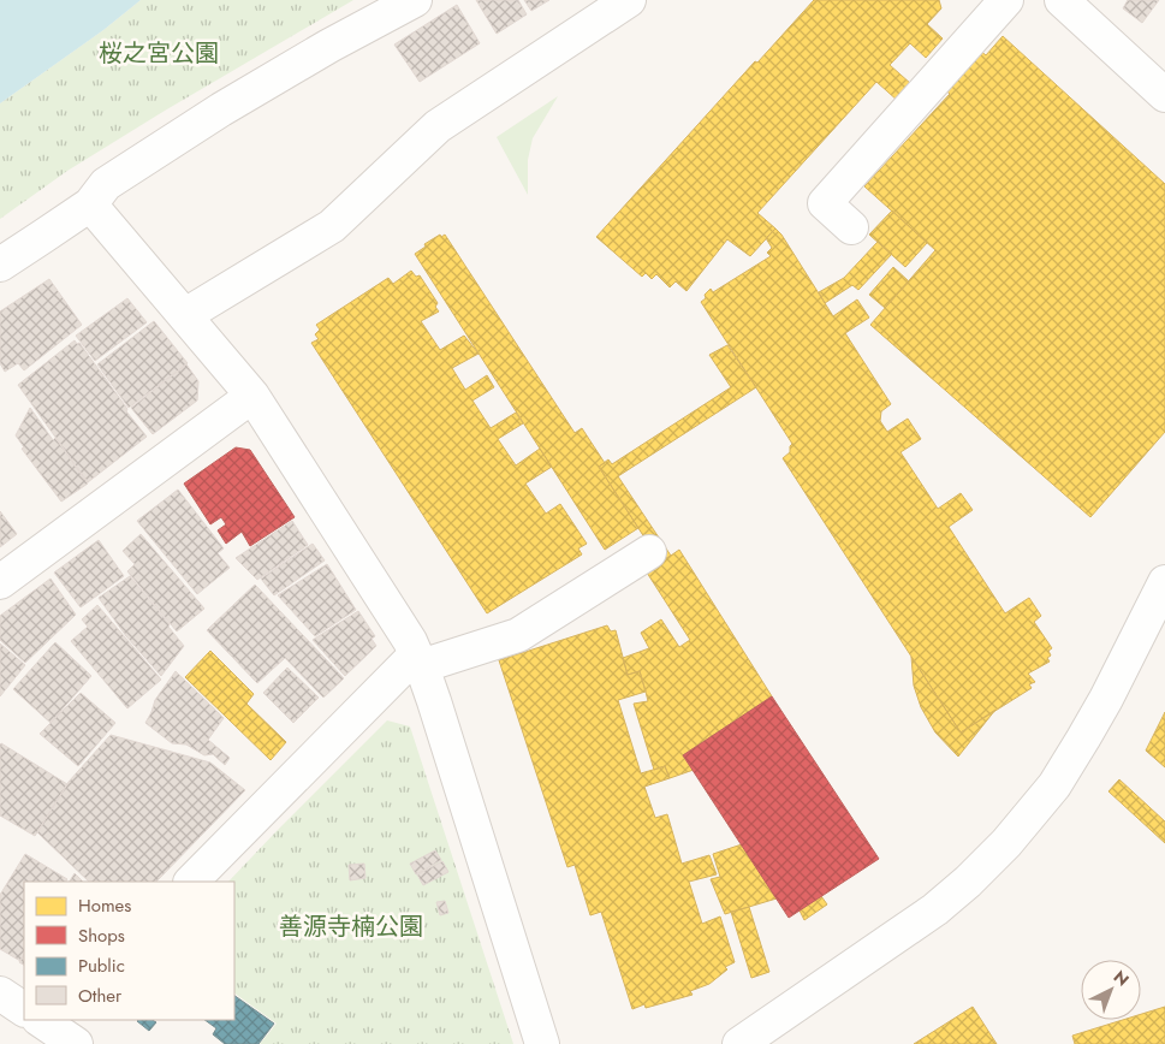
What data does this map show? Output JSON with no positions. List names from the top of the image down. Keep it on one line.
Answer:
{"parks":["桜之宮公園","善源寺楠公園"],"legend":["Homes","Shops","Public","Other"],"north":"top right"}
